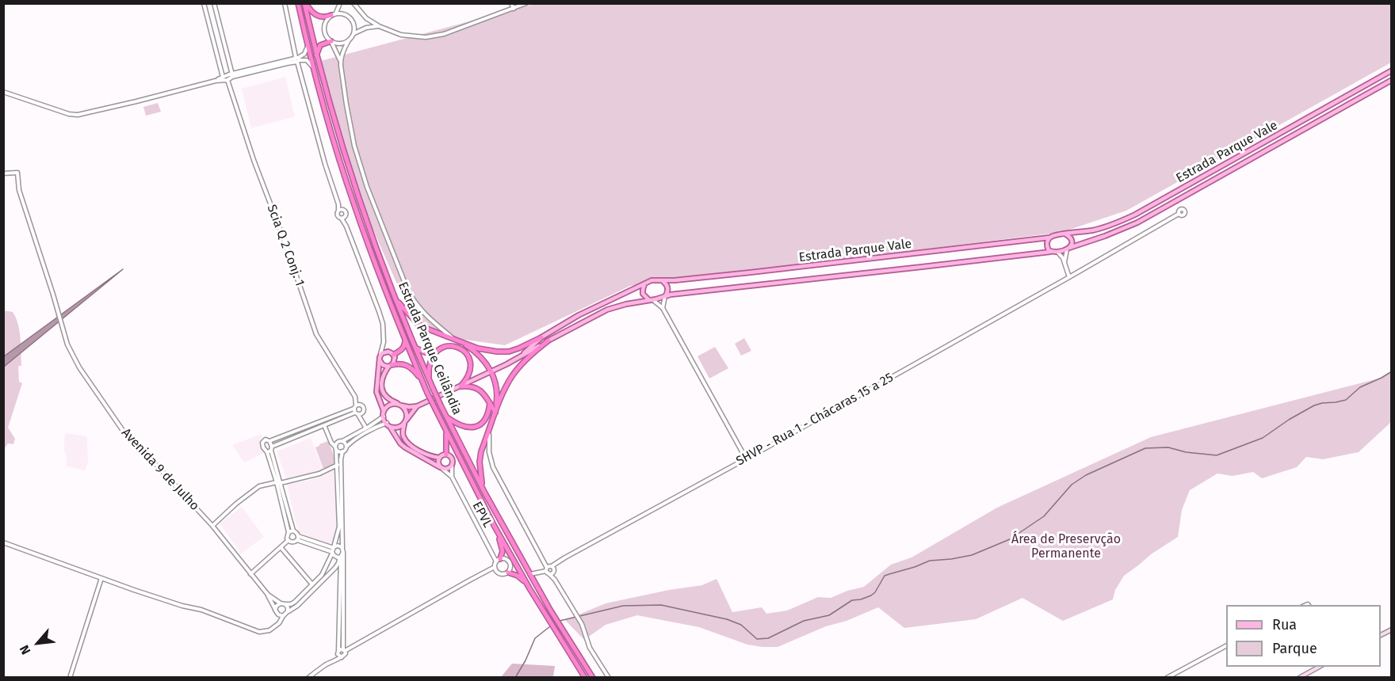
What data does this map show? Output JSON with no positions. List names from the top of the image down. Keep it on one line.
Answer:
{"streets":{"highway":["Estrada Parque Ceilândia"],"main road":["Estrada Parque Vale","EPVL"],"street":["Scia Q 2 Conj. 1","SHVP - Rua 1 - Chácaras 15 a 25","Avenida 9 de Julho"]},"parks":["Área de Preservção Permanente"],"legend":["Rua","Parque"],"north":"bottom left"}
